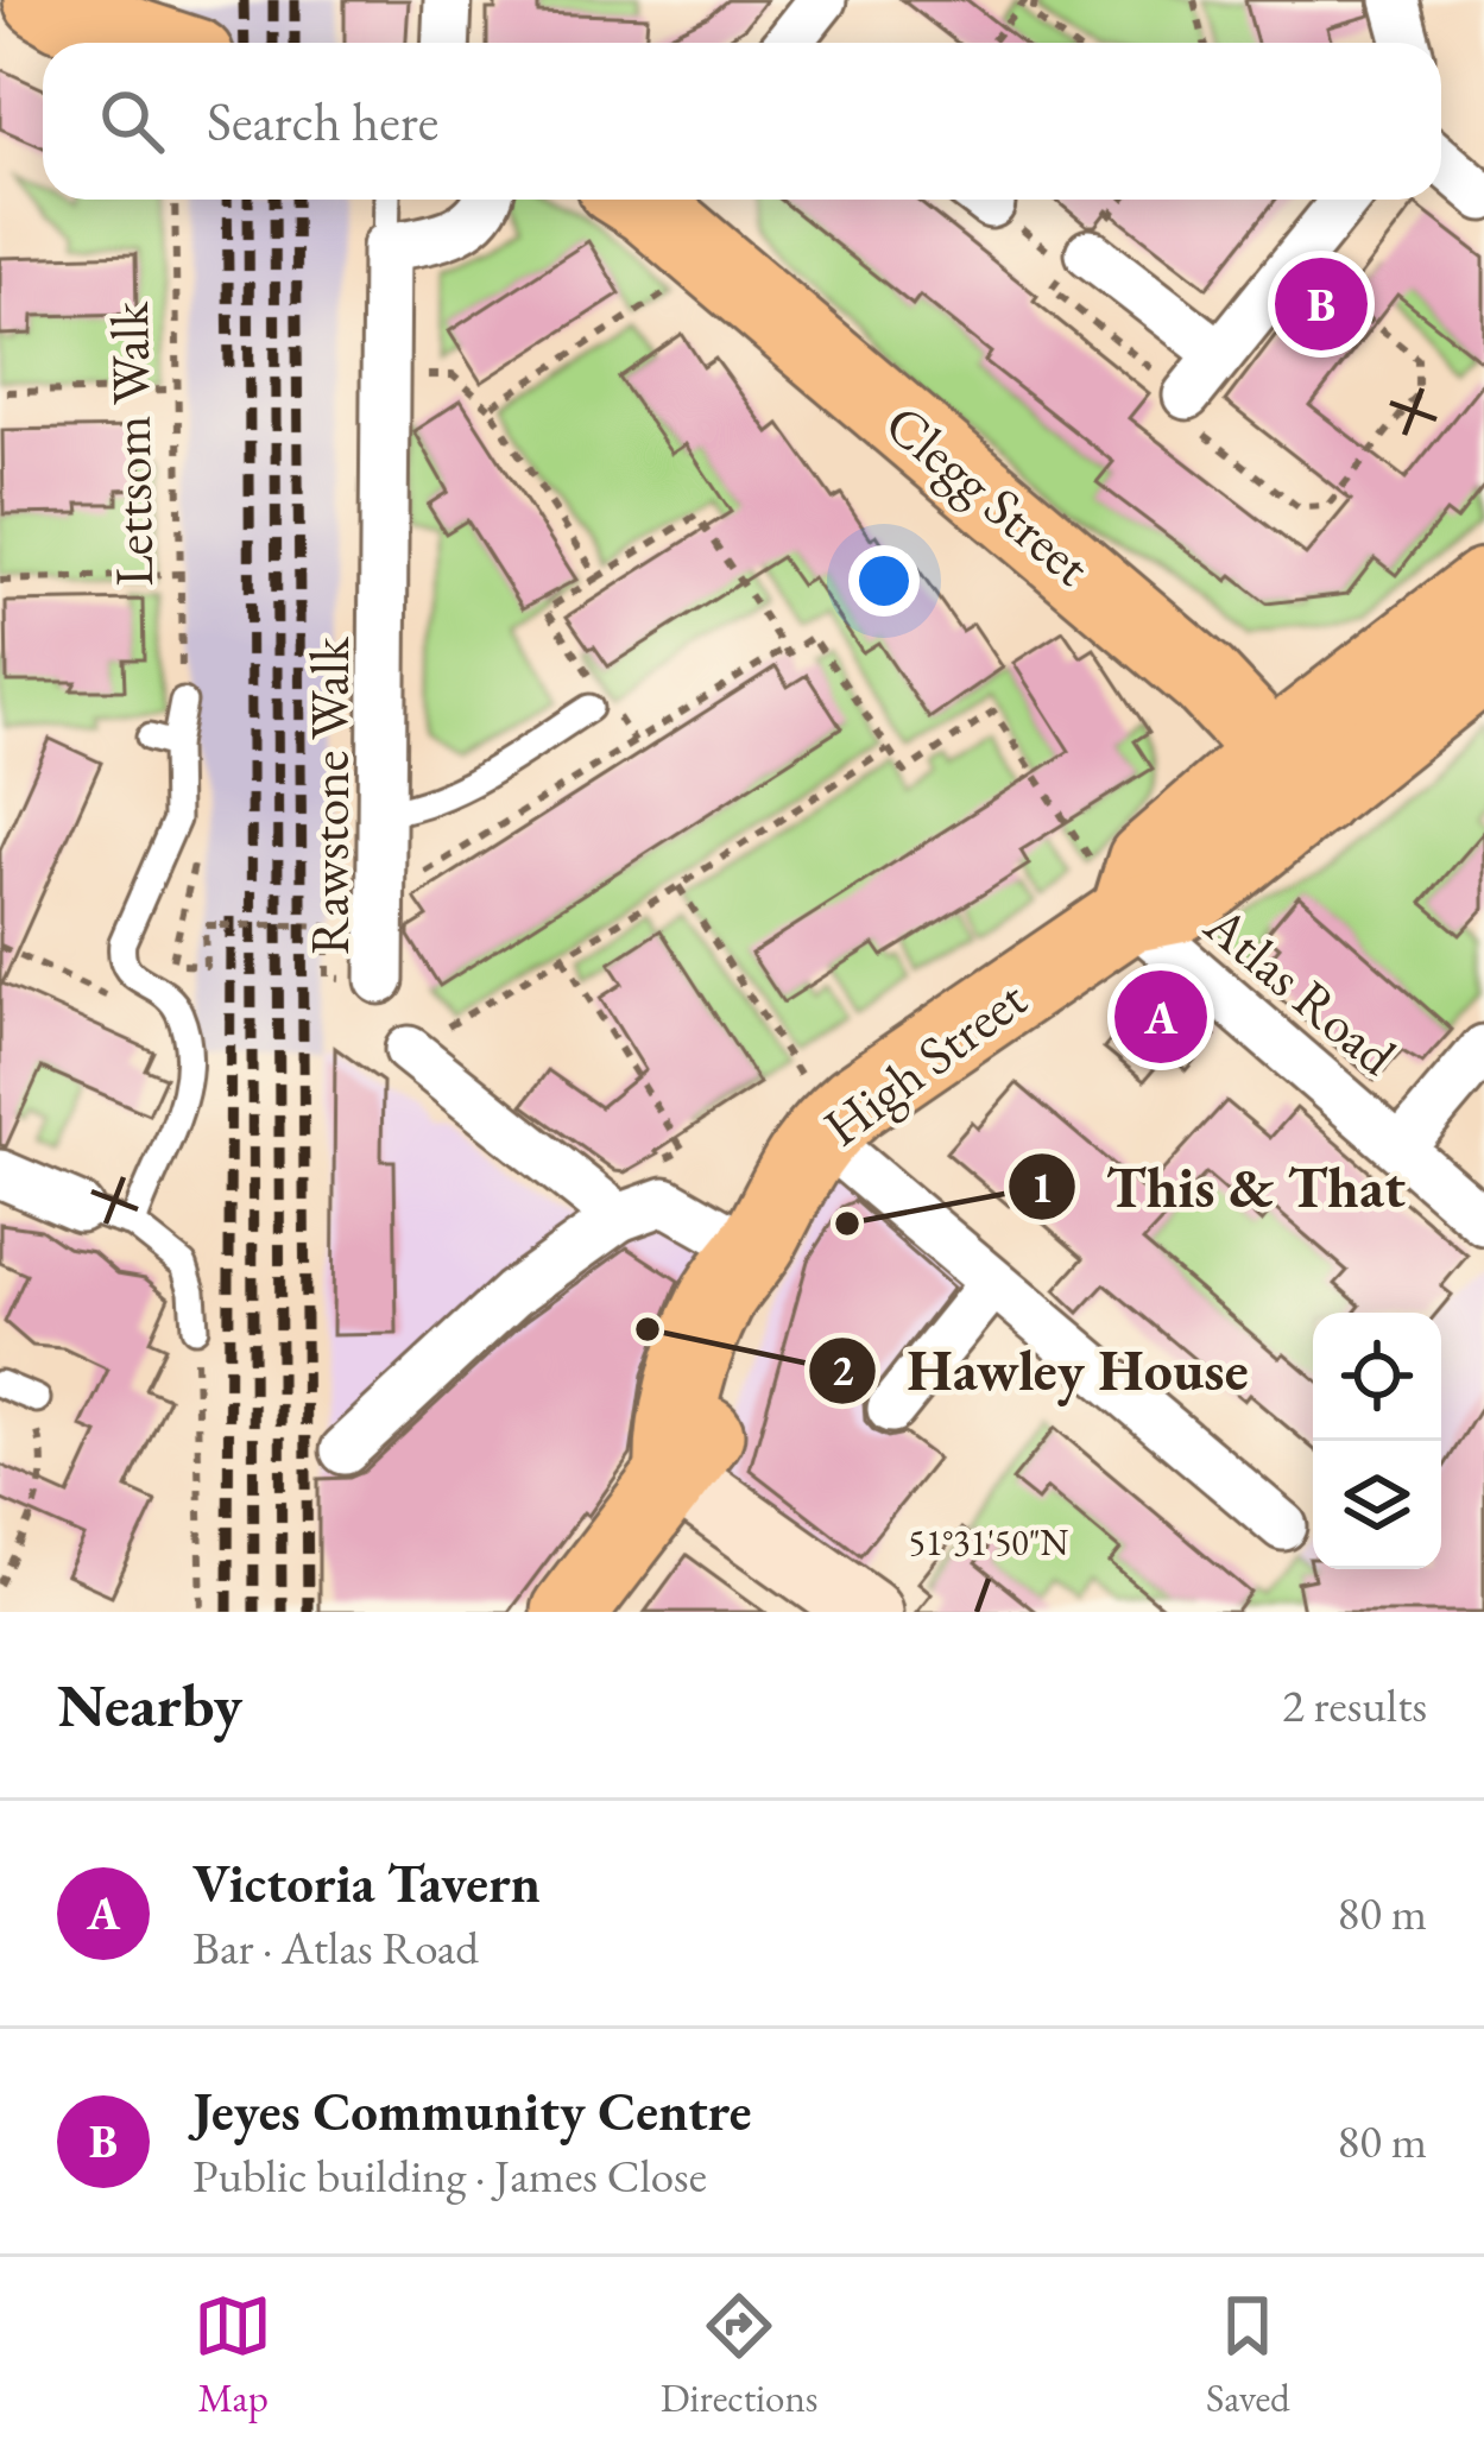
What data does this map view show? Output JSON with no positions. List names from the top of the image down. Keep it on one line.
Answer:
{"streets":{"main road":["Clegg Street","High Street"],"street":["Rawstone Walk","Atlas Road"],"path":["Lettsom Walk"]},"crossings":[["Atlas Road","High Street"]],"places":["This & That","Hawley House"],"page":{"search":"Search here","pins":["B","A"],"heading":["Nearby","2 results"],"list":[{"mark":"A","name":"Victoria Tavern","note":"Bar · Atlas Road","value":"80 m"},{"mark":"B","name":"Jeyes Community Centre","note":"Public building · James Close","value":"80 m"}],"nav":["Map","Directions","Saved"]},"coordinates":["51°31'50\"N"]}
